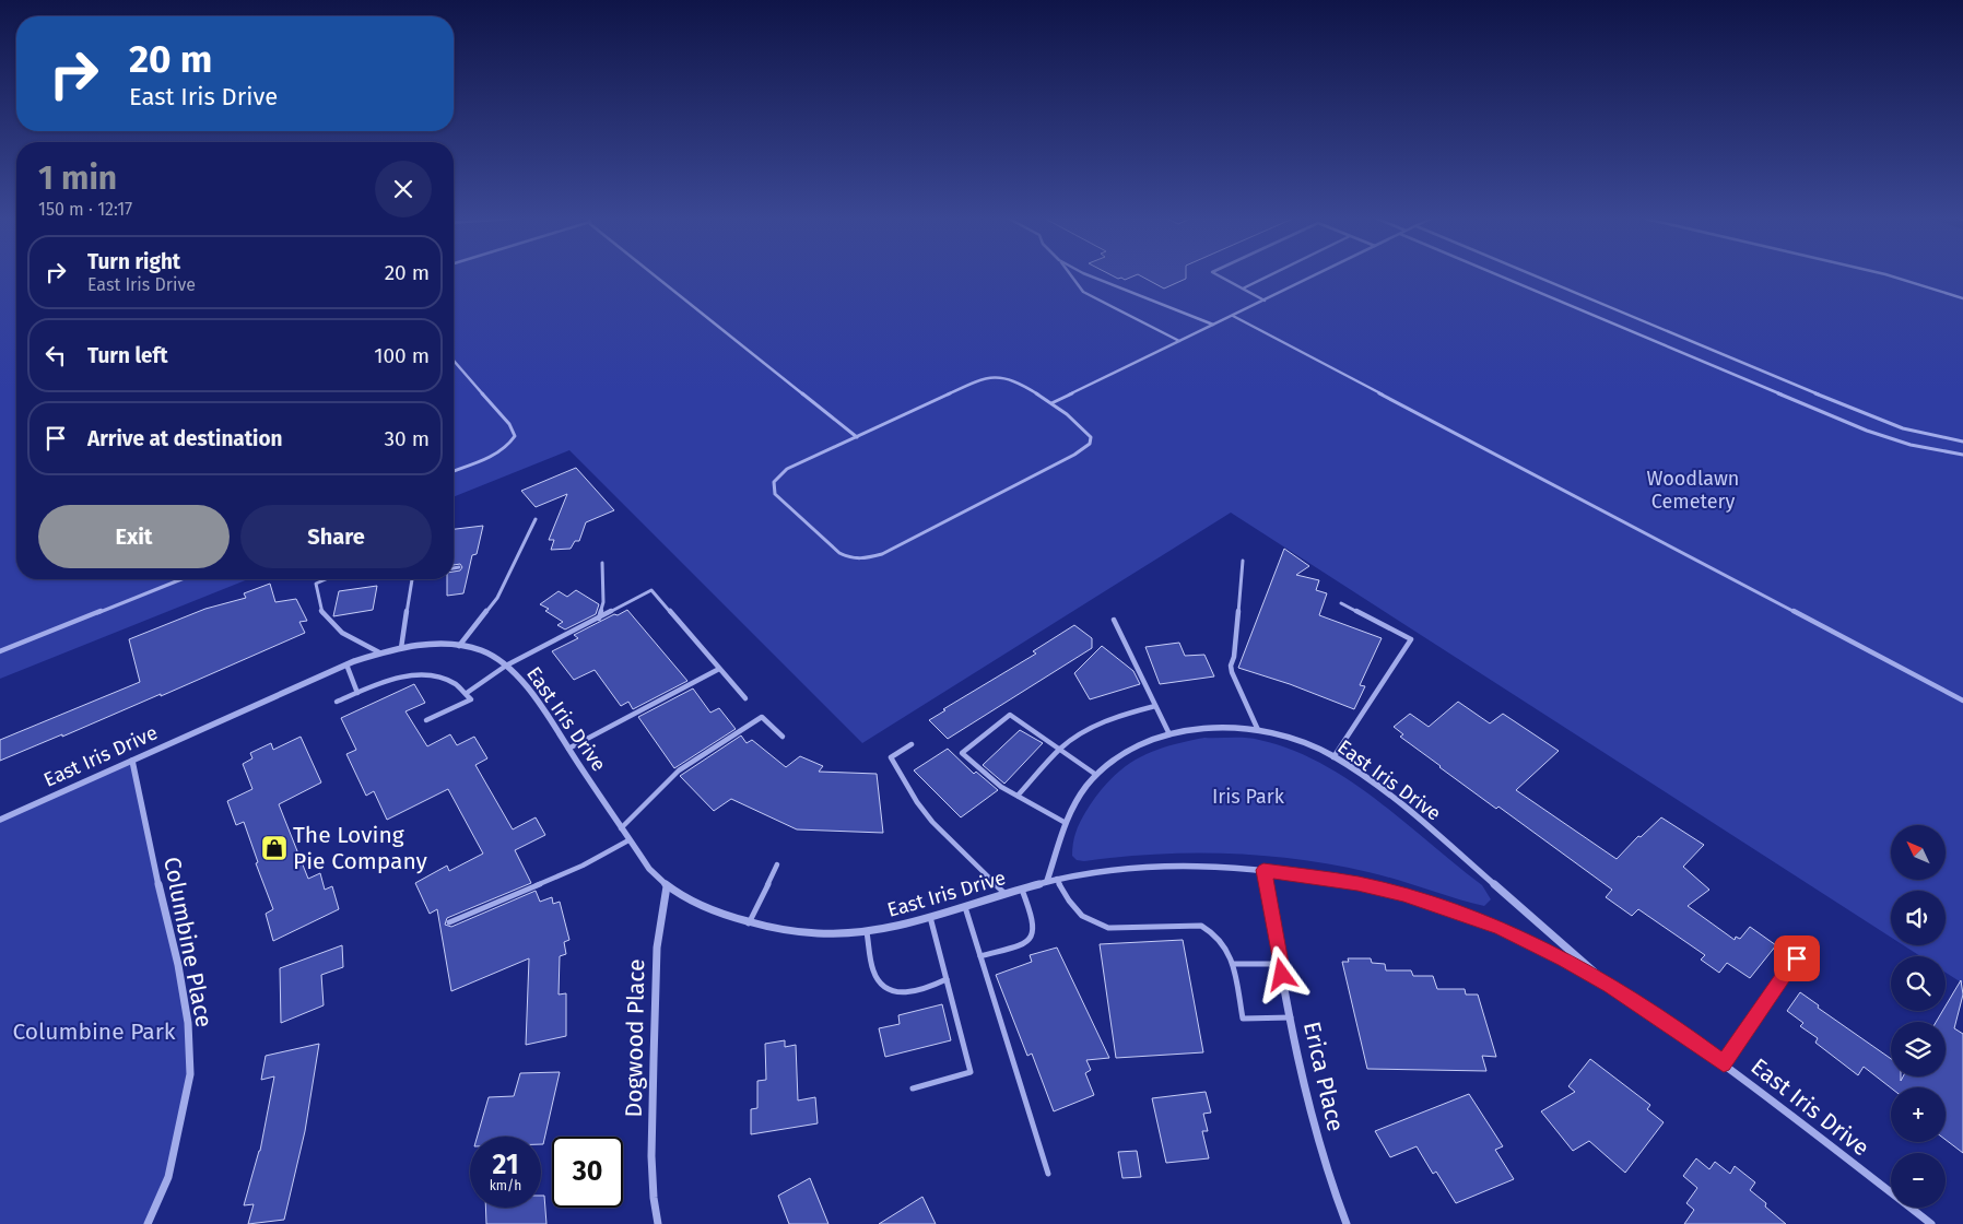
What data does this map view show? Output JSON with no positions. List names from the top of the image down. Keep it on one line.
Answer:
{"streets":{"street":["East Iris Drive","Columbine Place","Dogwood Place","Erica Place"]},"crossings":[["East Iris Drive","Columbine Place"],["East Iris Drive","Dogwood Place"],["East Iris Drive","Erica Place"]],"parks":["Woodlawn Cemetery","Iris Park","Columbine Park"],"places":{"shop":["The Loving Pie Company"]},"north":"top left","page":{"turn":["20 m","East Iris Drive"],"heading":["1 min","150 m · 12:17"],"list":[{"name":"Turn right","note":"East Iris Drive","value":"20 m"},{"name":"Turn left","value":"100 m"},{"name":"Arrive at destination","value":"30 m"}],"buttons":["Exit","Share"],"map_buttons":["+","−"],"speed":"21 km/h","limit":"30"}}
